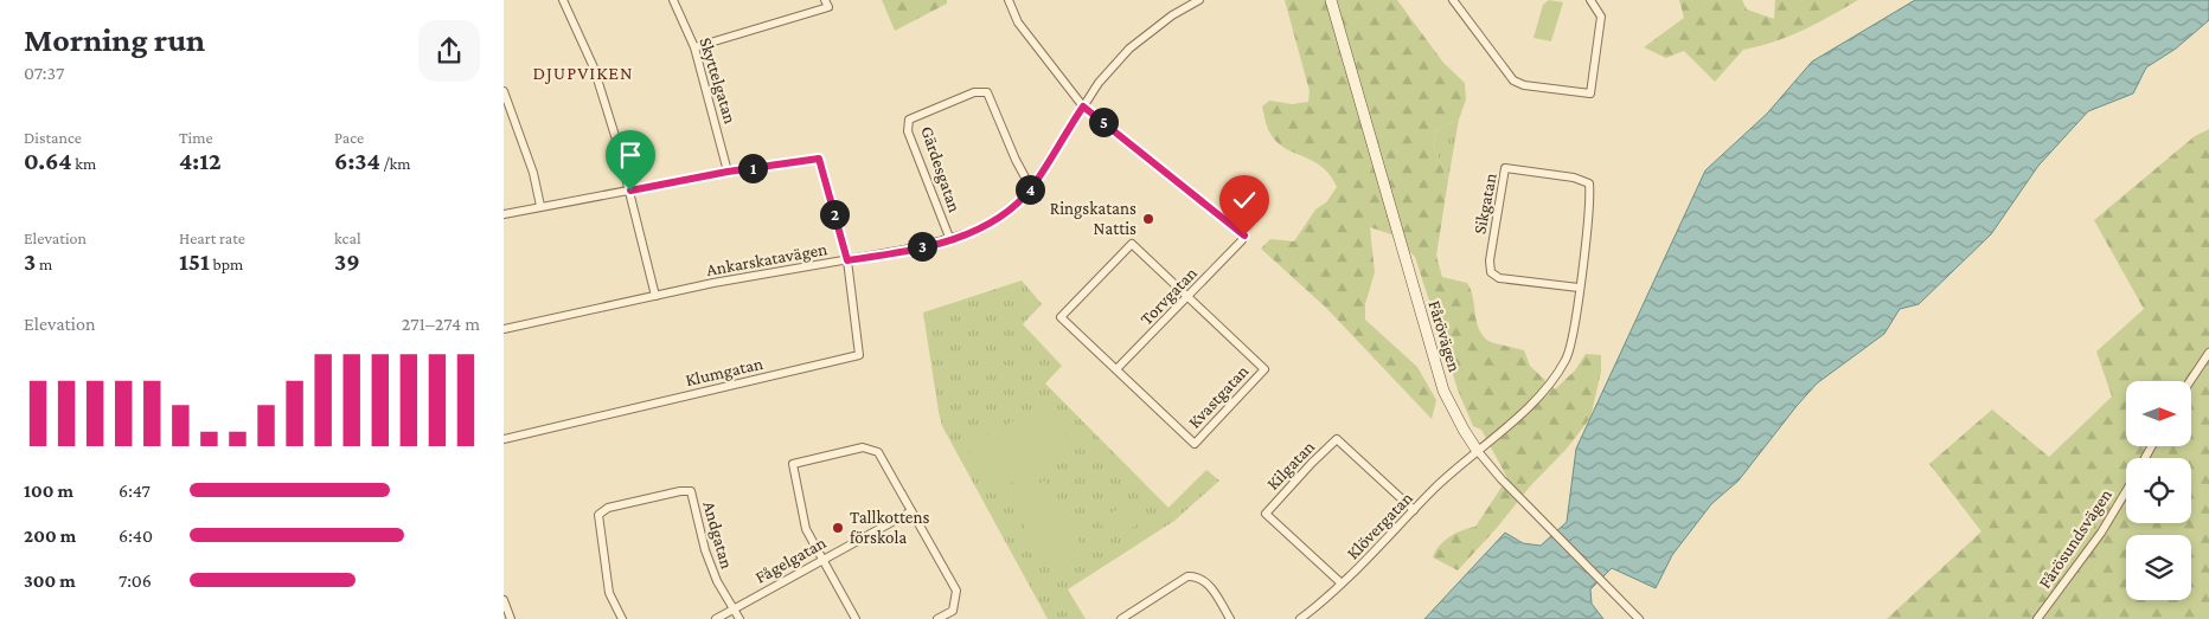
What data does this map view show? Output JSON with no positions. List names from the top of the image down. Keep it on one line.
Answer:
{"streets":{"street":["Skyttelgatan","Gärdesgatan","Sikgatan","Ankarskatavägen","Torvgatan","Fårövägen","Klumgatan","Kvastgatan","Kilgatan","Klövergatan","Andgatan","Fårösundsvägen","Fågelgatan"]},"crossings":[["Gärdesgatan","Ankarskatavägen"],["Sikgatan","Fårövägen"],["Sikgatan","Klövergatan"],["Ankarskatavägen","Torvgatan"],["Ankarskatavägen","Klumgatan"],["Torvgatan","Kvastgatan"],["Fårövägen","Klövergatan"],["Kilgatan","Klövergatan"],["Andgatan","Fågelgatan"]],"districts":["DJUPVIKEN"],"places":["Ringskatans Nattis","Tallkottens förskola"],"north":"right","page":{"heading":["Morning run","07:37"],"stats":[["Distance","0.64 km"],["Time","4:12"],["Pace","6:34 /km"],["Elevation","3 m"],["Heart rate","151 bpm"],["kcal","39"]],"pins":["5","1","4","2","3"],"chart":["Elevation","271–274 m"],"list":[{"name":"100 m","note":"6:47"},{"name":"200 m","note":"6:40"},{"name":"300 m","note":"7:06"}]}}
